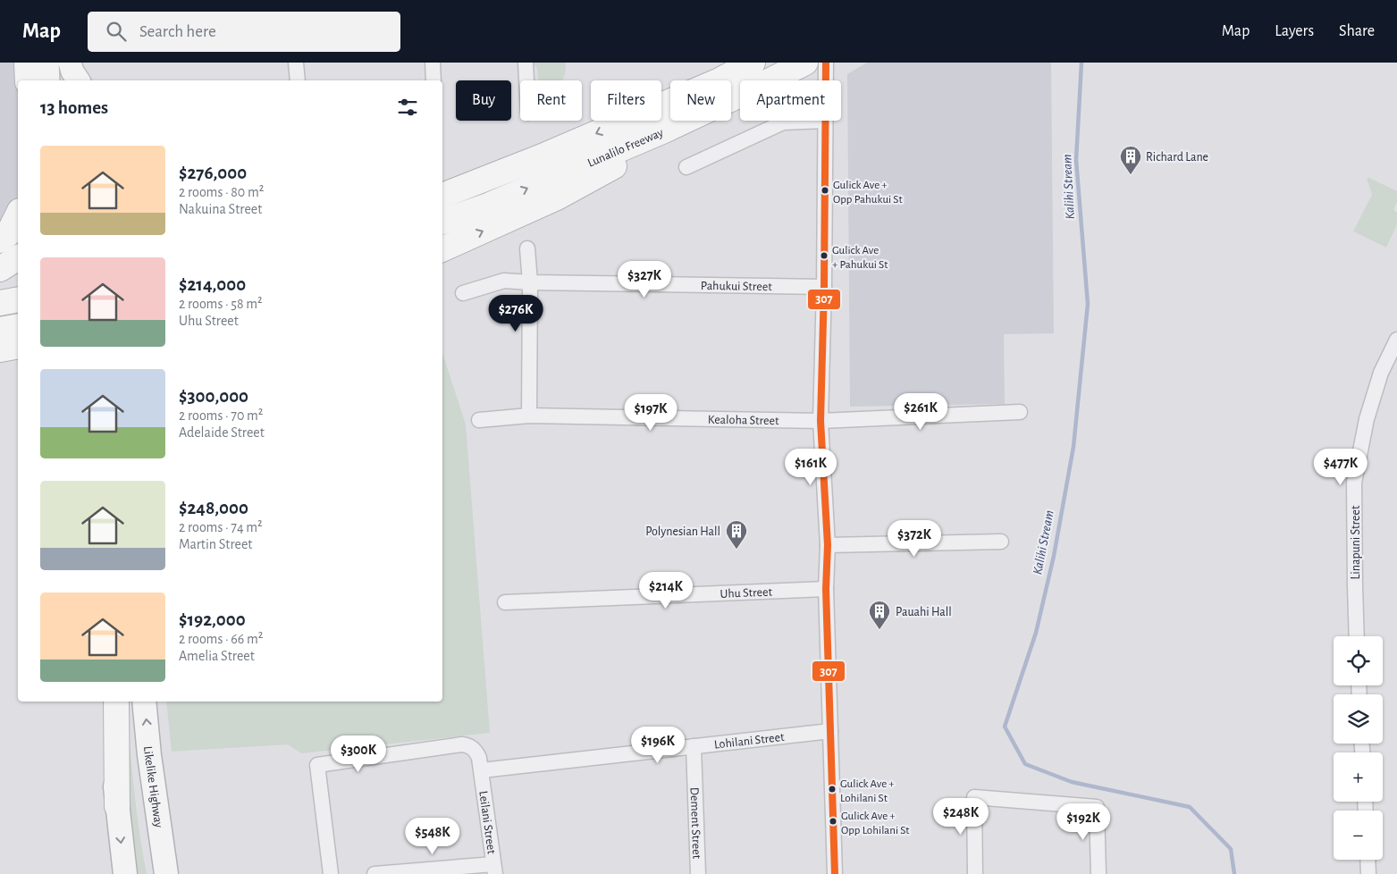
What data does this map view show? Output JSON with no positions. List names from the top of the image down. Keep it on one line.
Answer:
{"streets":{"highway":["Lunalilo Freeway","Likelike Highway"],"street":["Pahukui Street","Kealoha Street","Linapuni Street","Uhu Street","Lohilani Street","Leilani Street","Dement Street"]},"crossings":[["Lohilani Street","Leilani Street"],["Lohilani Street","Dement Street"]],"water":["Kalihi Stream"],"places":{"building":["Richard Lane","Polynesian Hall","Pauahi Hall"],"other":["Gulick Ave + Opp Pahukui St","Gulick Ave + Pahukui St","Gulick Ave + Lohilani St","Gulick Ave + Opp Lohilani St"]},"lines":["transit line 307"],"page":{"header":"Map","search":"Search here","nav":["Map","Layers","Share"],"chip":["Buy","Rent","Filters","New","Apartment"],"heading":"13 homes","list":[{"name":"$276,000","note":"2 rooms · 80 m² · Nakuina Street"},{"name":"$214,000","note":"2 rooms · 58 m² · Uhu Street"},{"name":"$300,000","note":"2 rooms · 70 m² · Adelaide Street"},{"name":"$248,000","note":"2 rooms · 74 m² · Martin Street"},{"name":"$192,000","note":"2 rooms · 66 m² · Amelia Street"}],"price":["$327K","$276K","$261K","$197K","$161K","$477K","$372K","$214K","$196K","$300K","$248K","$192K","$548K"],"map_buttons":["+","−"]}}
